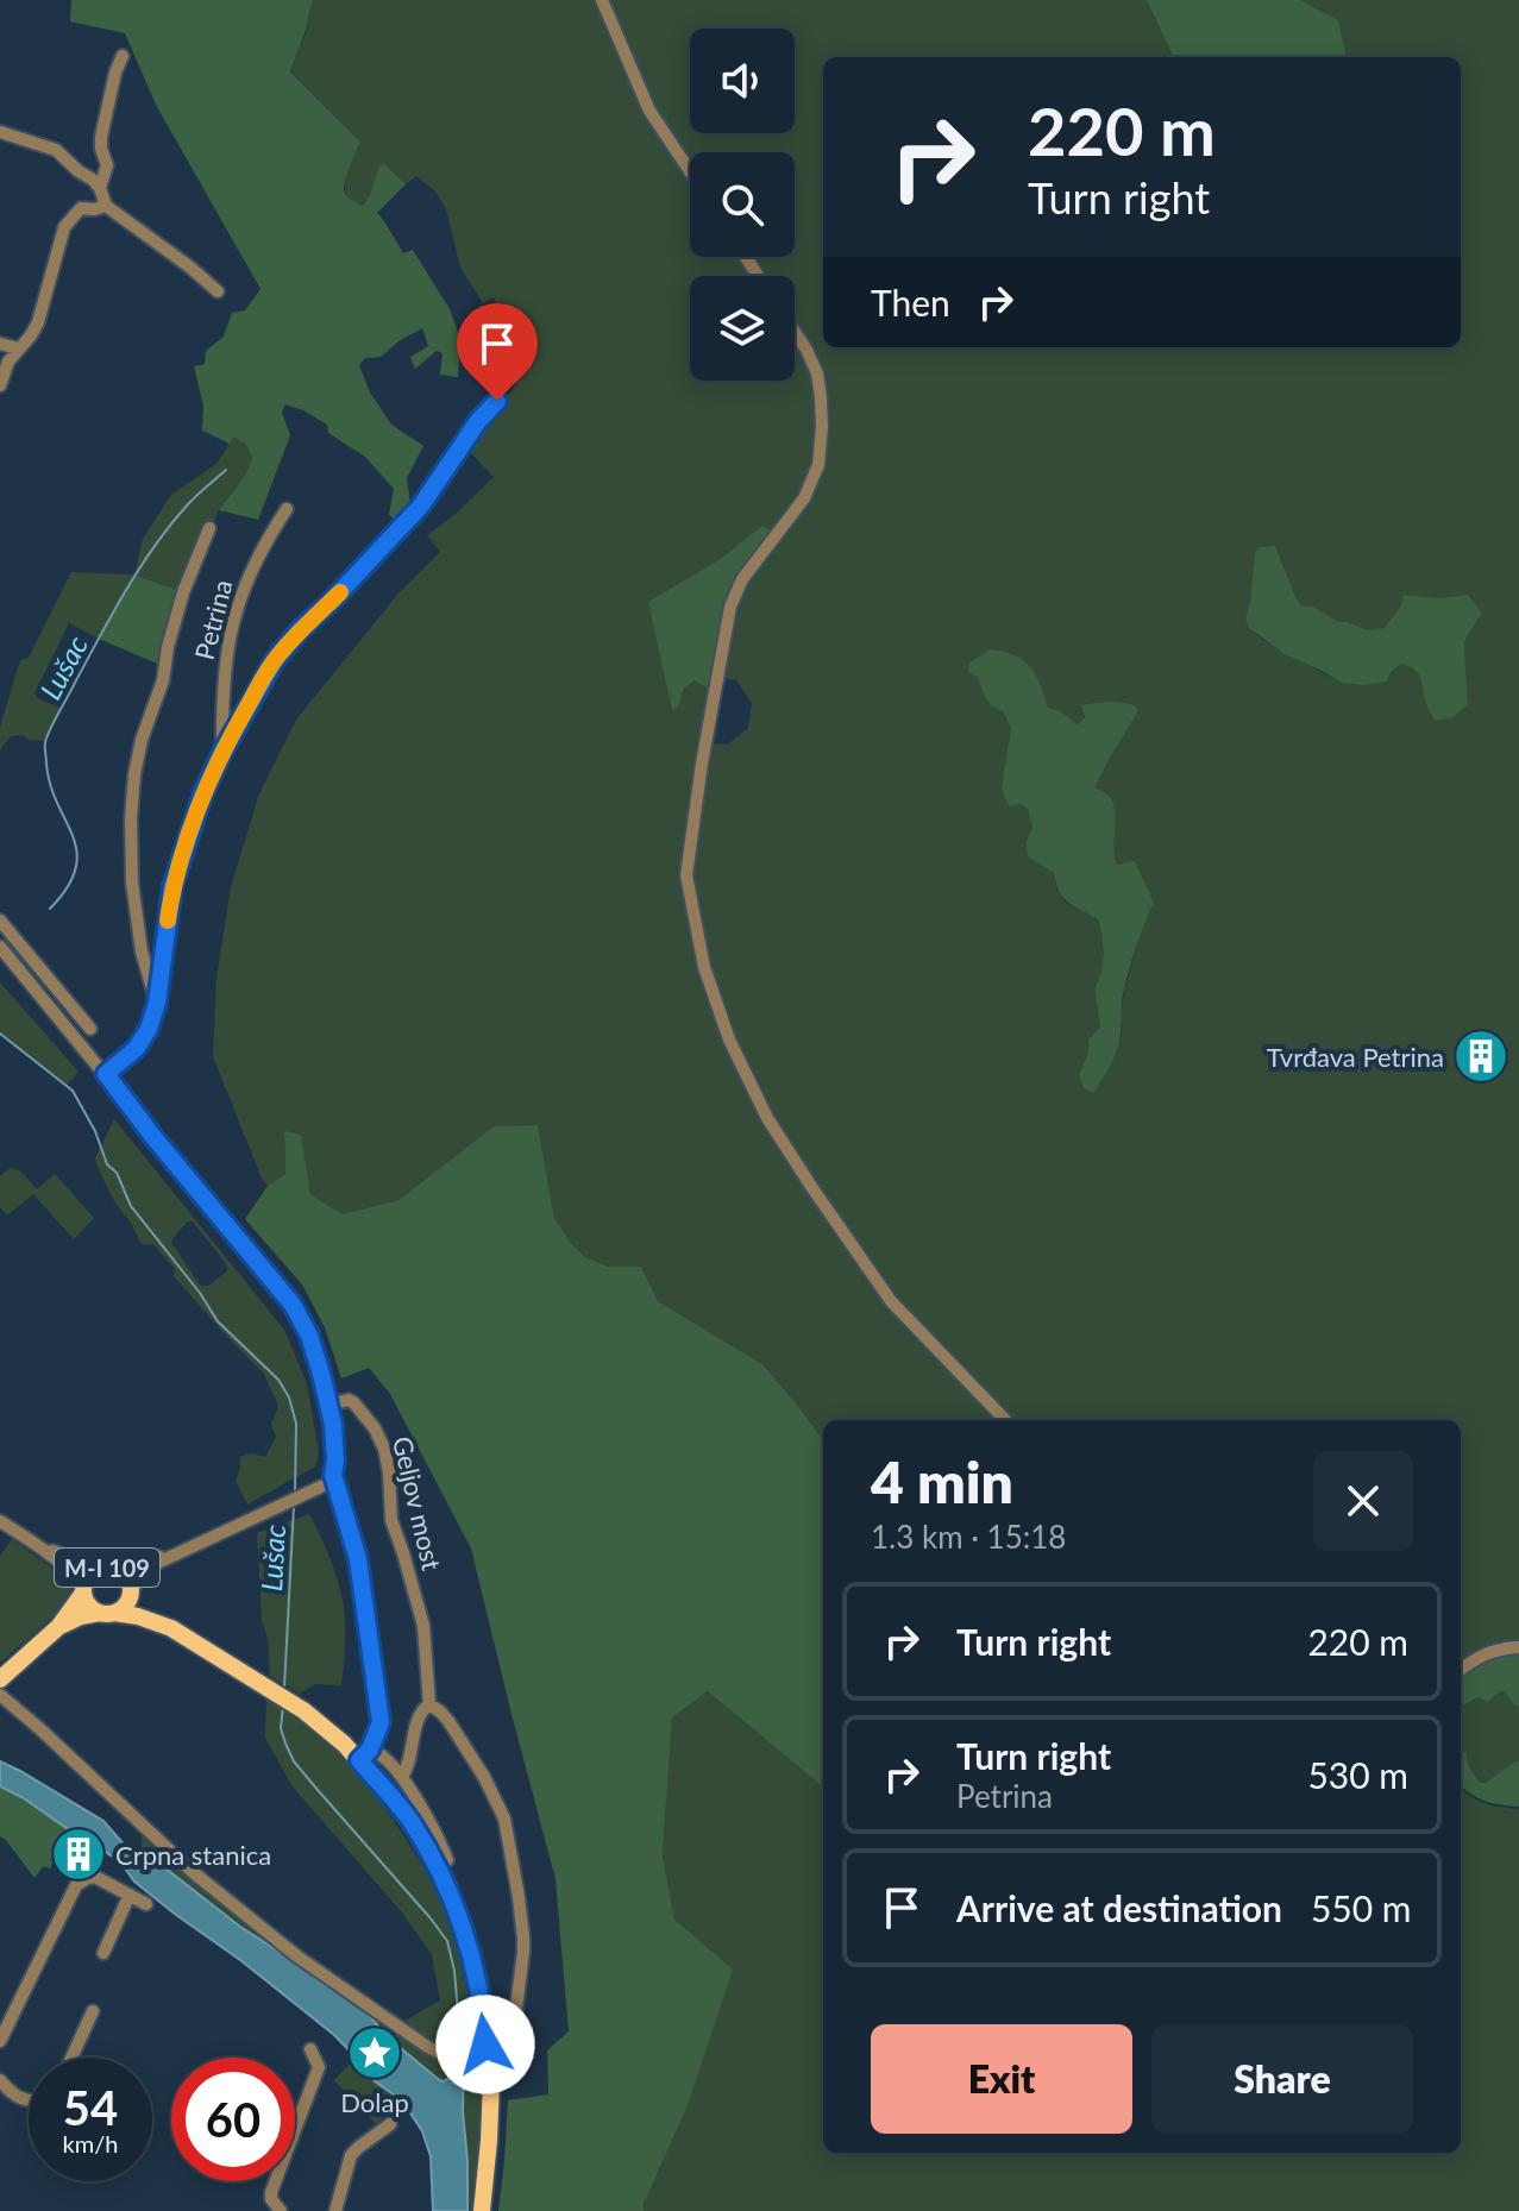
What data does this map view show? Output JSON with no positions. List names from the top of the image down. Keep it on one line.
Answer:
{"streets":{"main road":["M-I 109"],"street":["Petrina","Geljov most"]},"water":["Lušac"],"places":{"building":["Tvrđava Petrina","Crpna stanica"],"place":["Dolap"]},"page":{"turn":["220 m","Turn right"],"then":"Then","heading":["4 min","1.3 km · 15:18"],"list":[{"name":"Turn right","value":"220 m"},{"name":"Turn right","note":"Petrina","value":"530 m"},{"name":"Arrive at destination","value":"550 m"}],"buttons":["Exit","Share"],"speed":"54 km/h","limit":"60"}}
